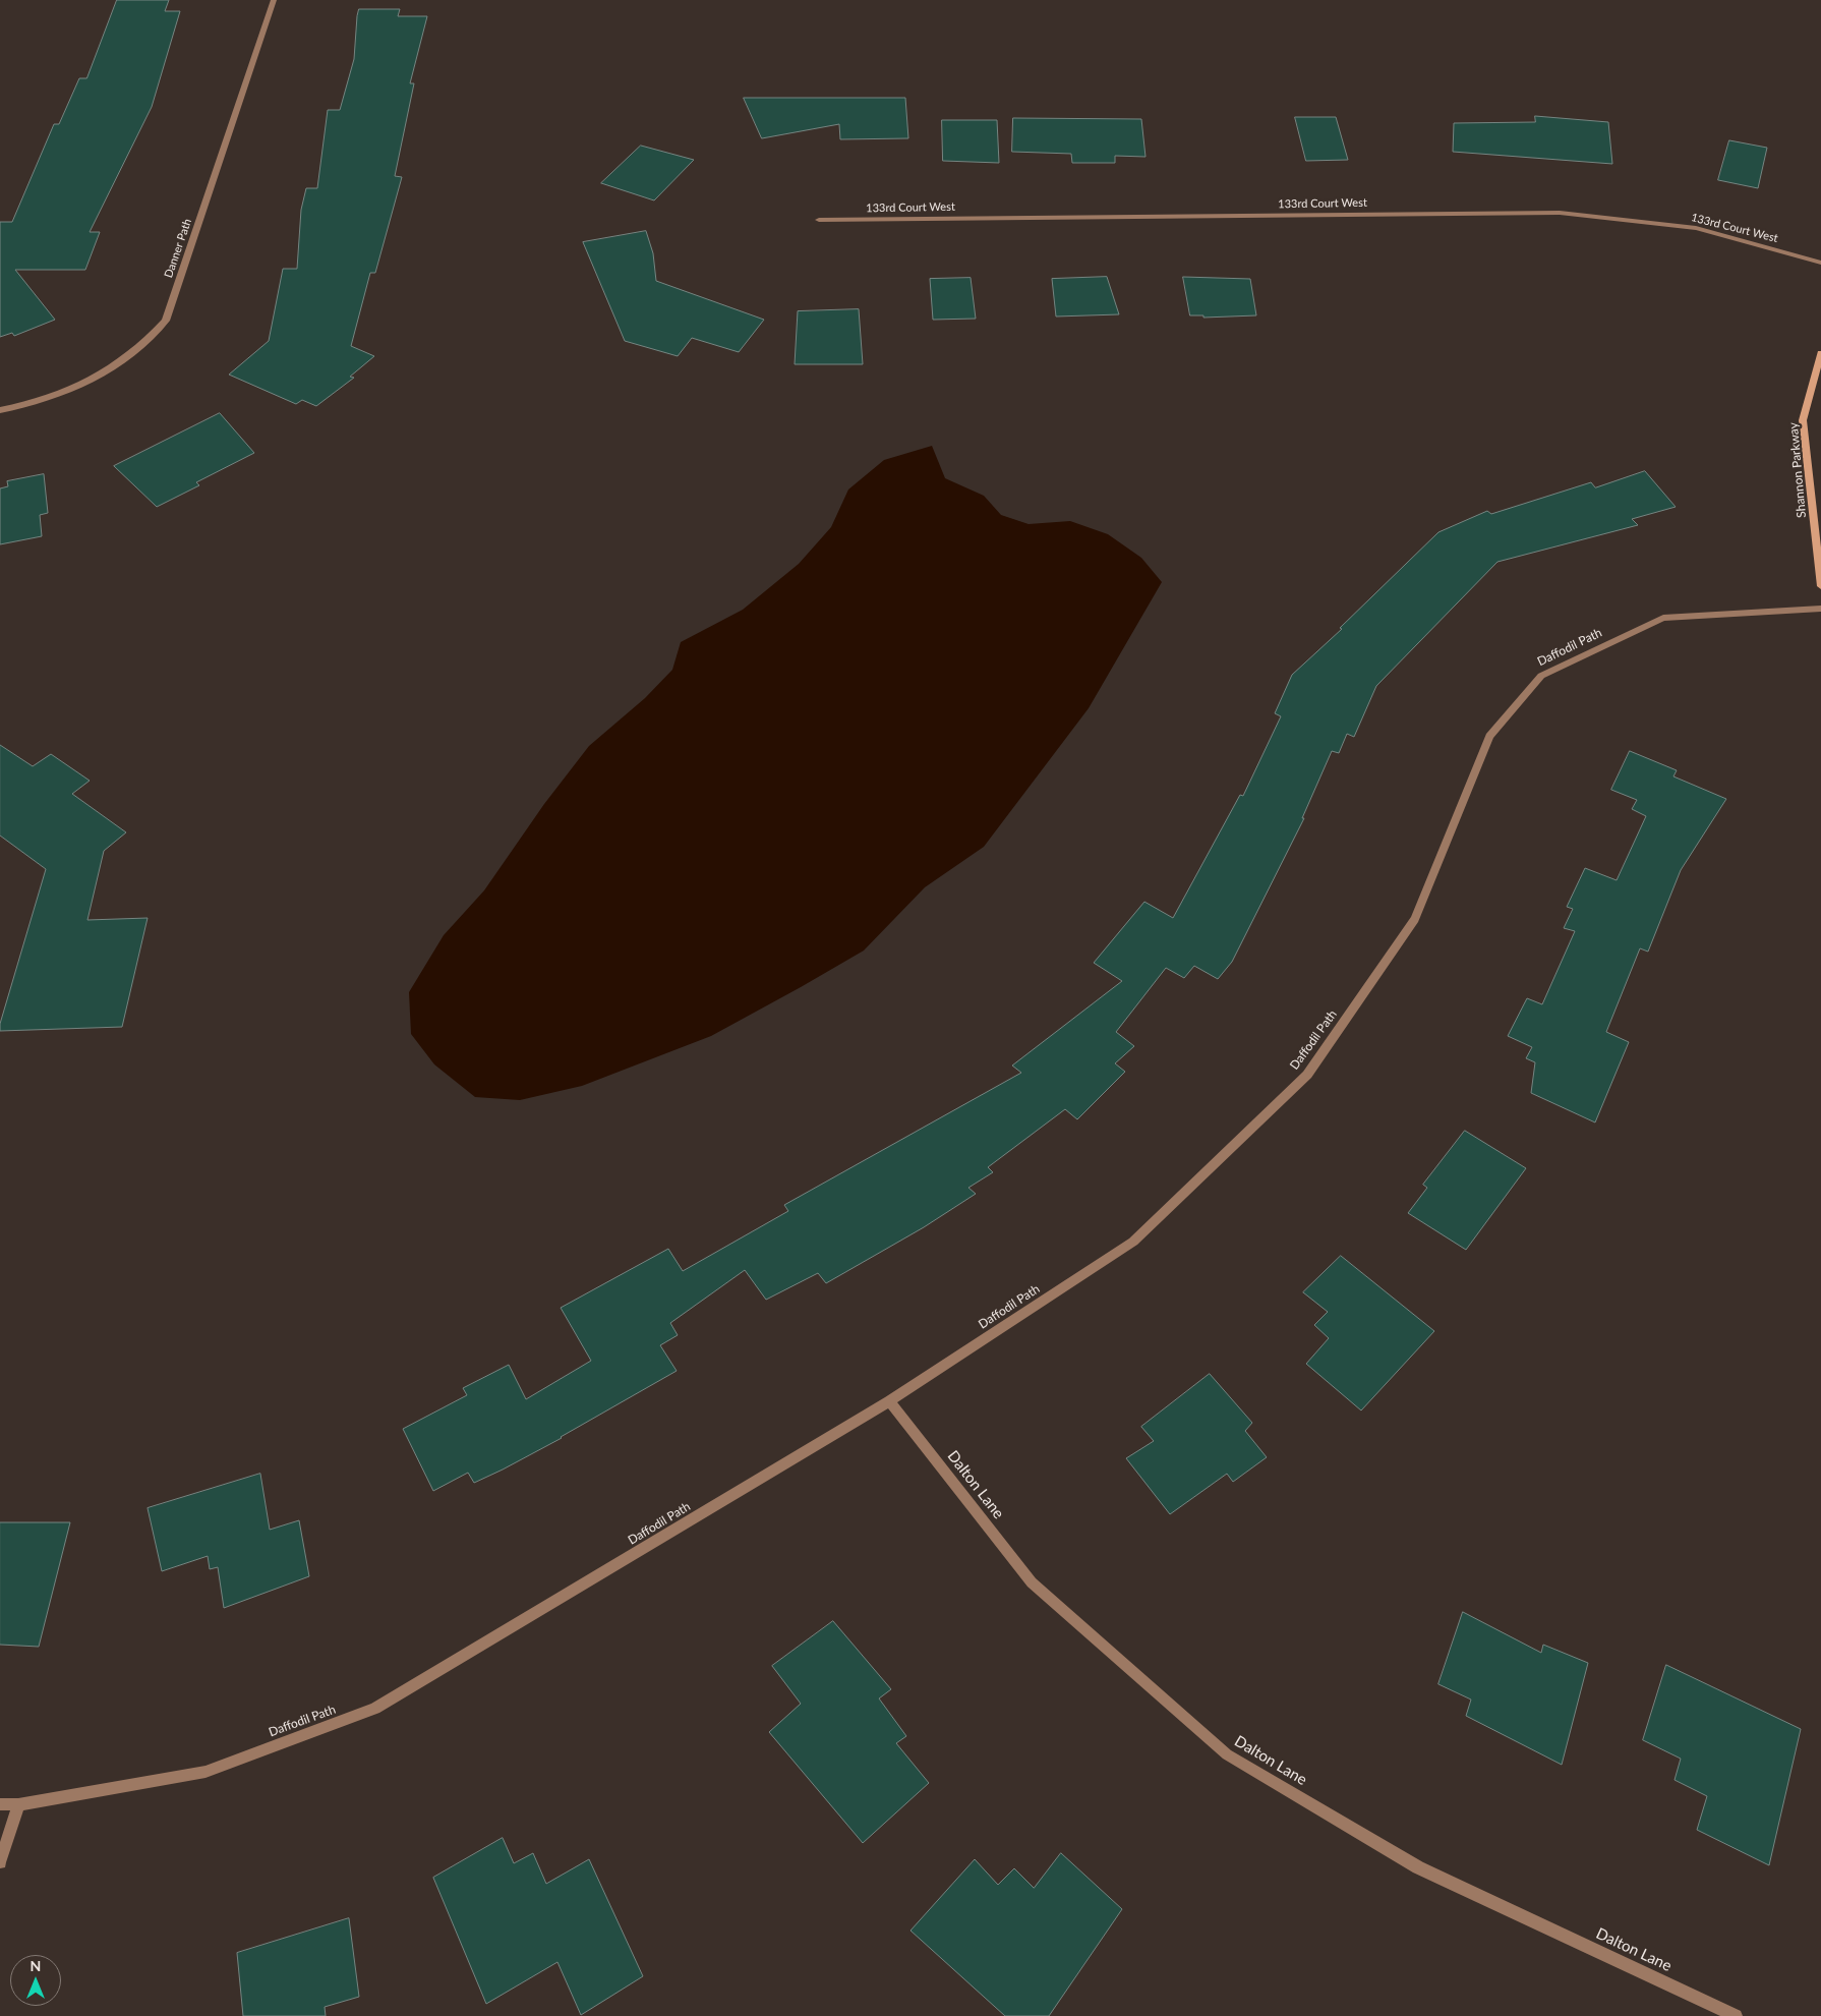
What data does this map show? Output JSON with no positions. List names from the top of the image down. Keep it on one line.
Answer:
{"streets":{"street":["133rd Court West","Danner Path","Shannon Parkway","Daffodil Path","Dalton Lane"]},"crossings":[["Daffodil Path","Dalton Lane"]],"north":"top"}
